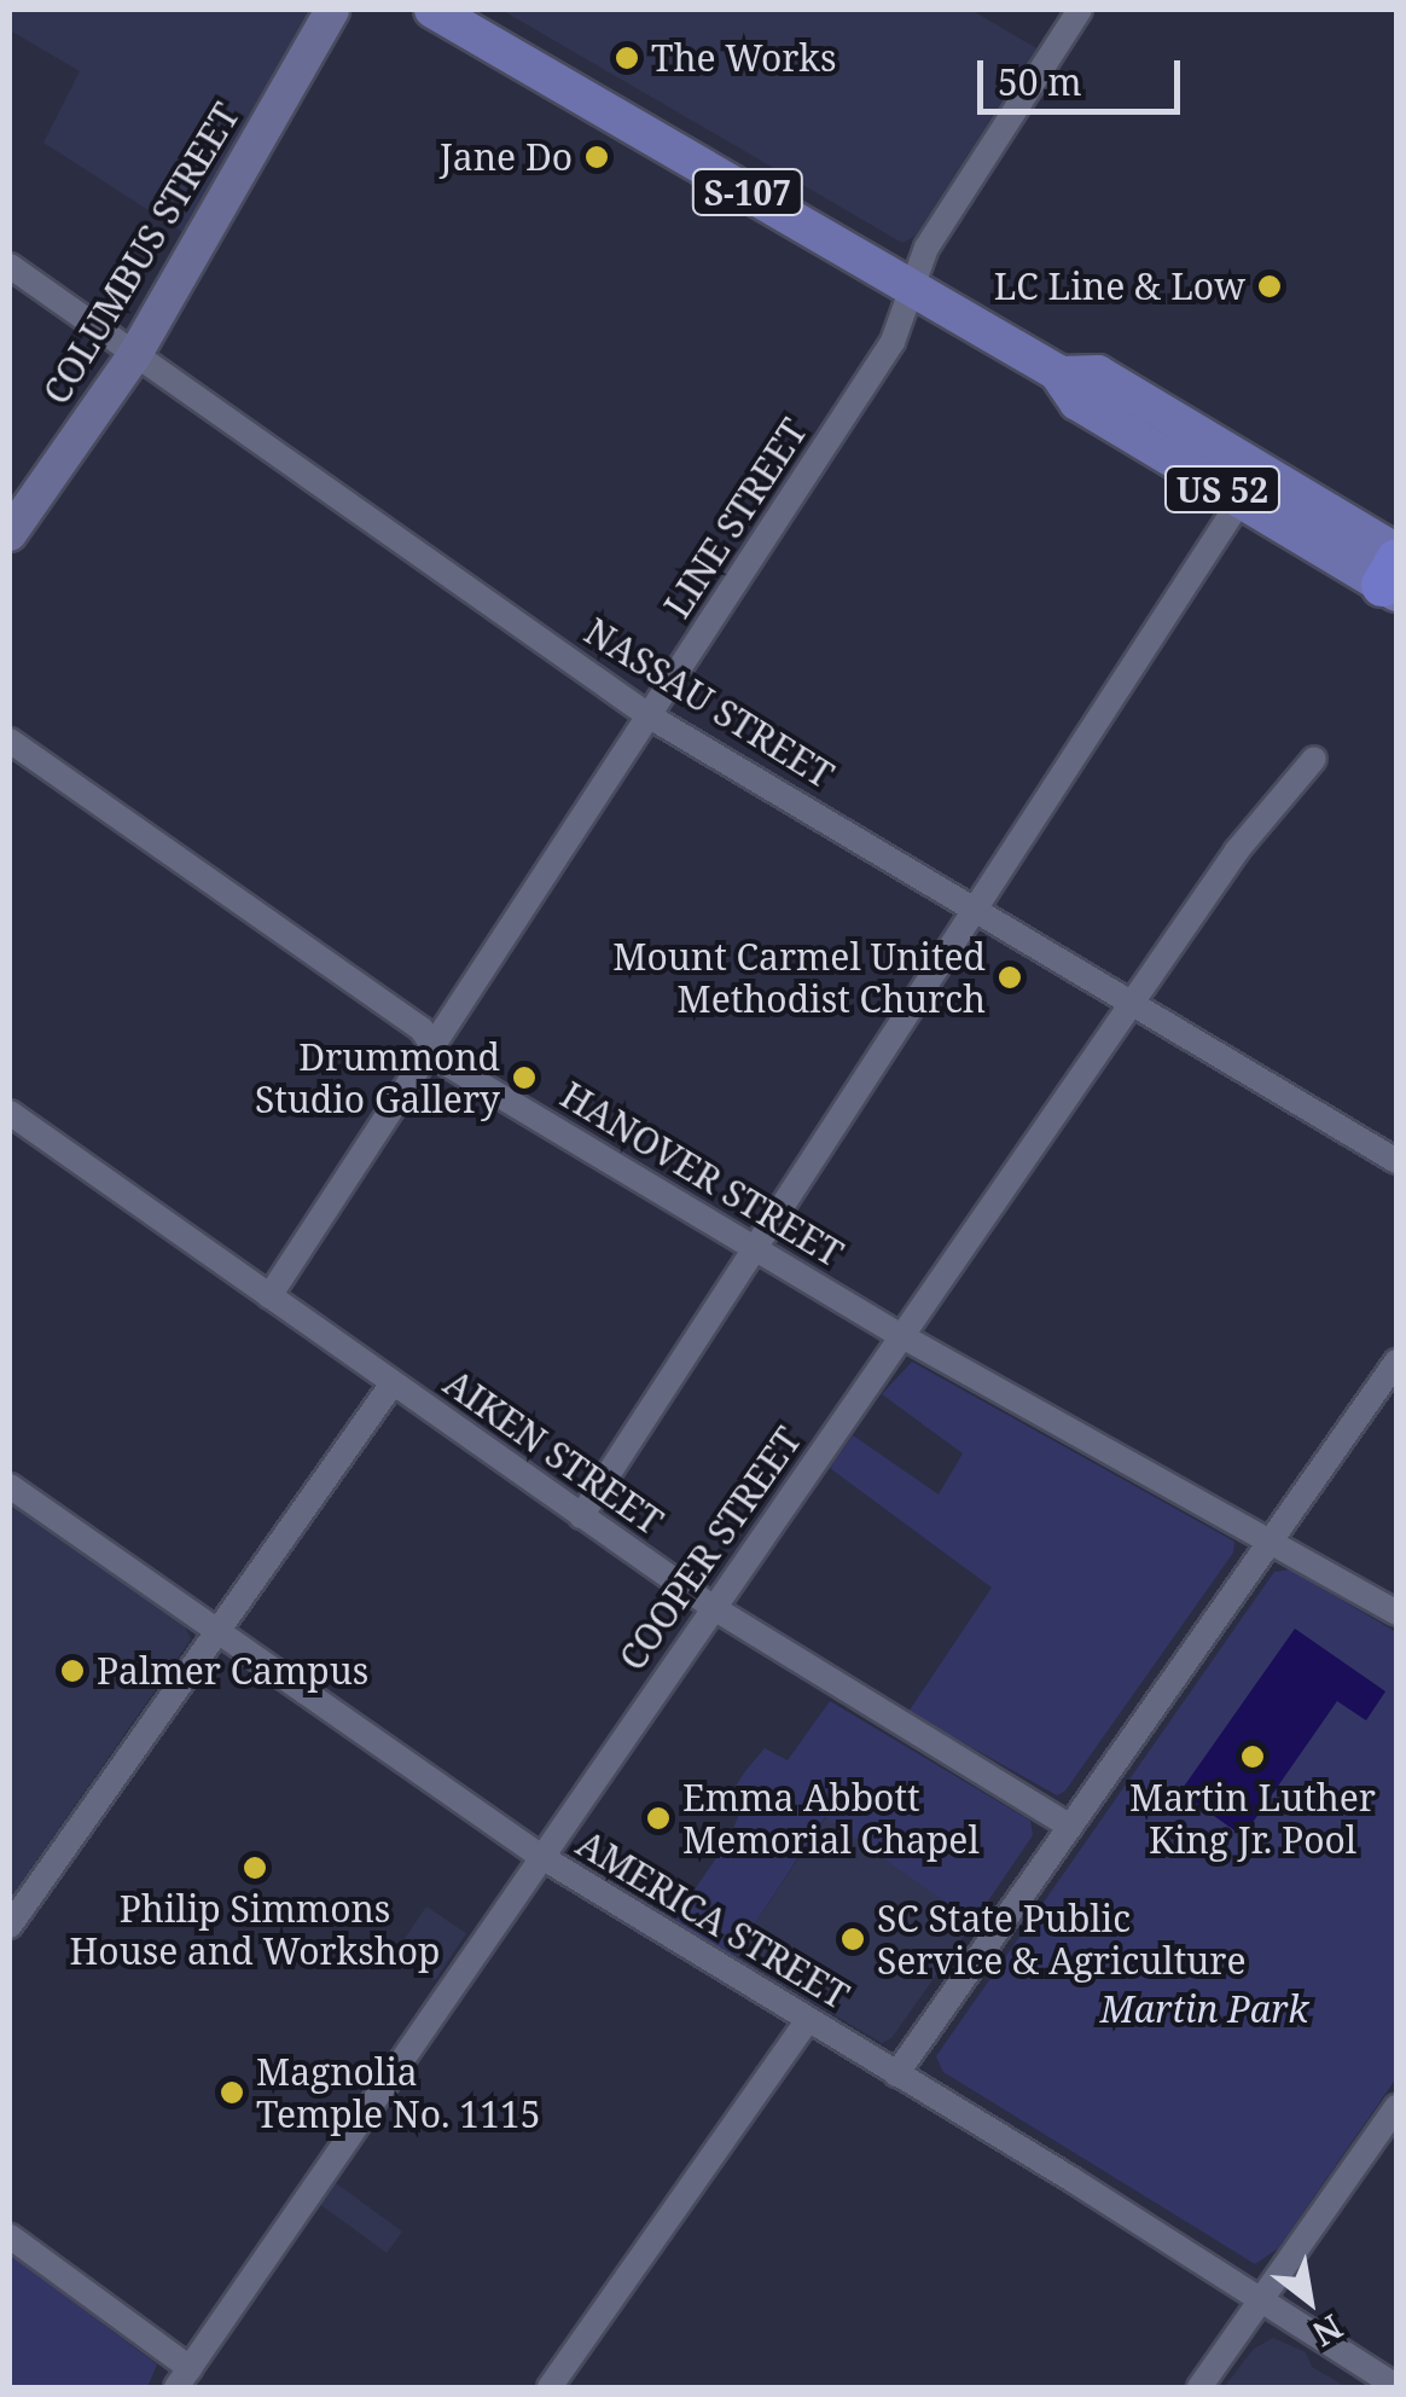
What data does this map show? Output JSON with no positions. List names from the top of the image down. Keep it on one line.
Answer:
{"streets":{"main road":["S-107","US 52"],"street":["COLUMBUS STREET","LINE STREET","NASSAU STREET","HANOVER STREET","AIKEN STREET","COOPER STREET","AMERICA STREET"]},"crossings":[["S-107","US 52"],["S-107","LINE STREET"],["COLUMBUS STREET","NASSAU STREET"],["US 52","LINE STREET"],["LINE STREET","NASSAU STREET"],["LINE STREET","HANOVER STREET"],["LINE STREET","AIKEN STREET"],["NASSAU STREET","COOPER STREET"],["HANOVER STREET","COOPER STREET"],["AIKEN STREET","COOPER STREET"],["COOPER STREET","AMERICA STREET"]],"parks":["Martin Park"],"places":["The Works","Jane Do","LC Line & Low","Mount Carmel United Methodist Church","Drummond Studio Gallery","Palmer Campus","Martin Luther King Jr. Pool","Emma Abbott Memorial Chapel","Philip Simmons House and Workshop","SC State Public Service & Agriculture","Magnolia Temple No. 1115"],"scale_bar":"50 m","north":"bottom right"}
